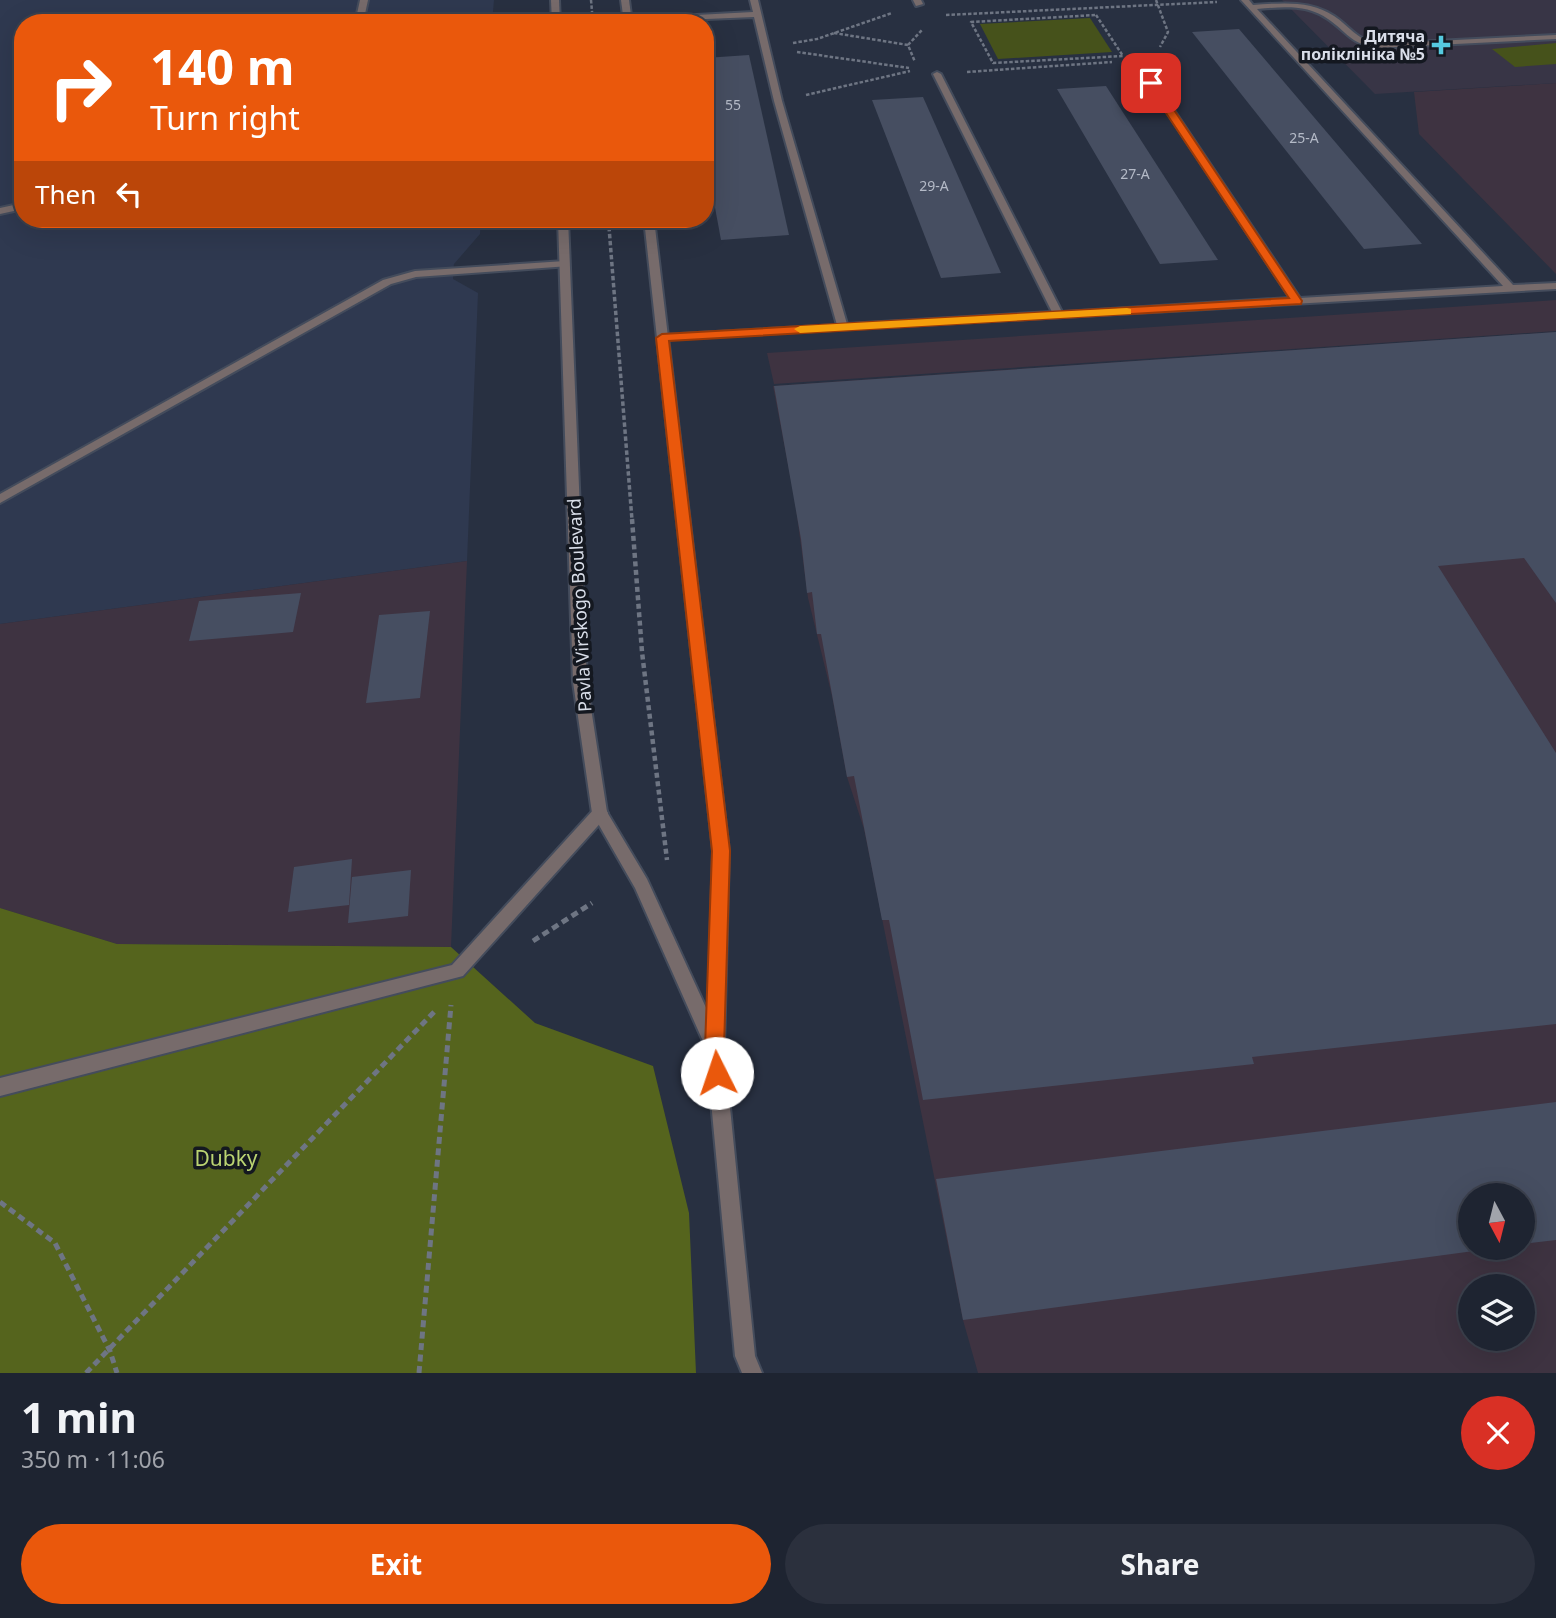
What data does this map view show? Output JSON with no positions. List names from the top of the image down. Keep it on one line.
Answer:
{"streets":{"street":["Pavla Virskogo Boulevard"]},"parks":["Dubky"],"places":{"health":["Дитяча поліклініка №5"]},"house_numbers":["55","25-А","27-А","29-А"],"north":"bottom","page":{"turn":["140 m","Turn right"],"then":"Then","heading":["1 min","350 m · 11:06"],"buttons":["Exit","Share"]}}
